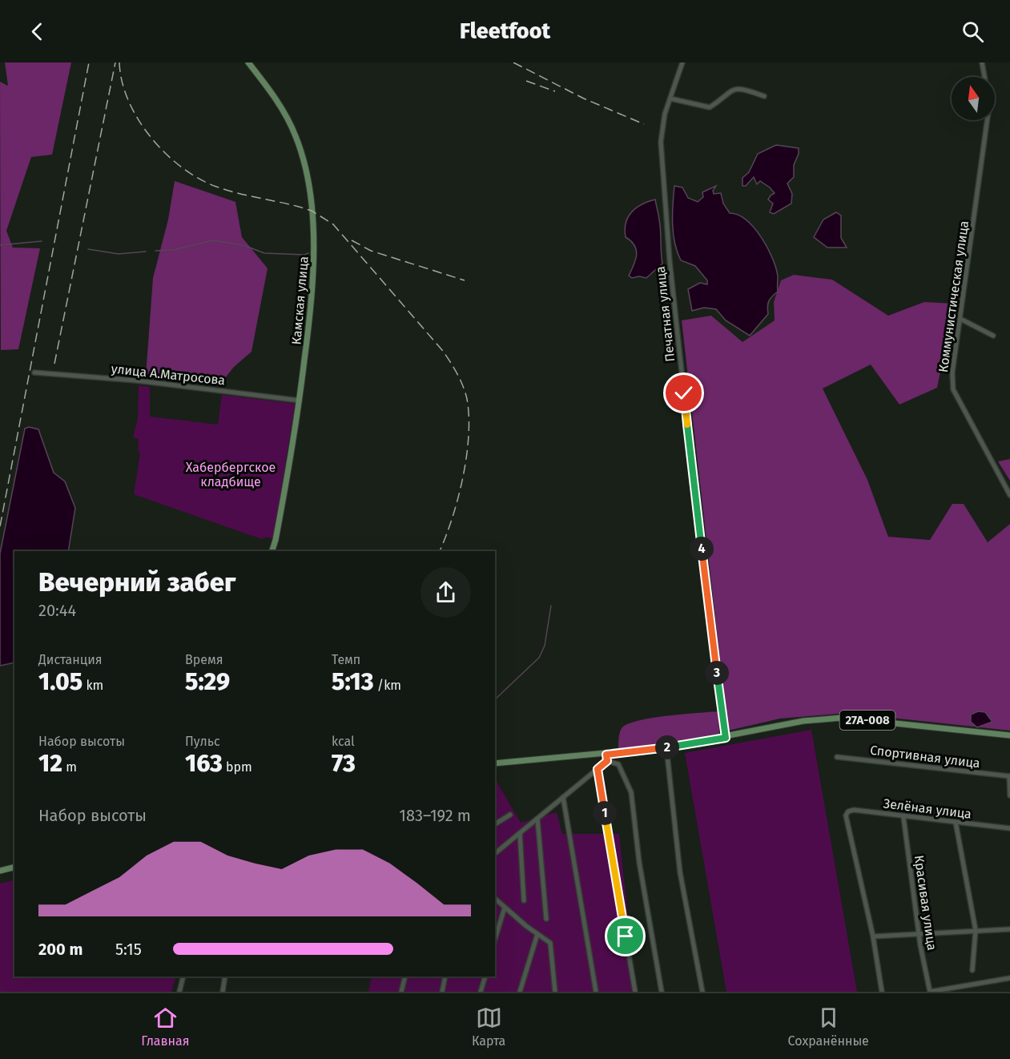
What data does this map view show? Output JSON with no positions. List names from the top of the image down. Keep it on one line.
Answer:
{"streets":{"main road":["Камская улица","27А-008"],"street":["Коммунистическая улица","Печатная улица","улица А.Матросова","Спортивная улица","Зелёная улица","Красивая улица"]},"crossings":[["Камская улица","улица А.Матросова"],["Печатная улица","27А-008"],["Зелёная улица","Красивая улица"]],"parks":["Хабербергское кладбище"],"north":"top","page":{"header":"Fleetfoot","pins":["4","3","2","1"],"heading":["Вечерний забег","20:44"],"stats":[["Дистанция","1.05 km"],["Время","5:29"],["Темп","5:13 /km"],["Набор высоты","12 m"],["Пульс","163 bpm"],["kcal","73"]],"chart":["Набор высоты","183–192 m"],"list":[{"name":"200 m","note":"5:15"}],"tabs":["Главная","Карта","Сохранённые"]}}
